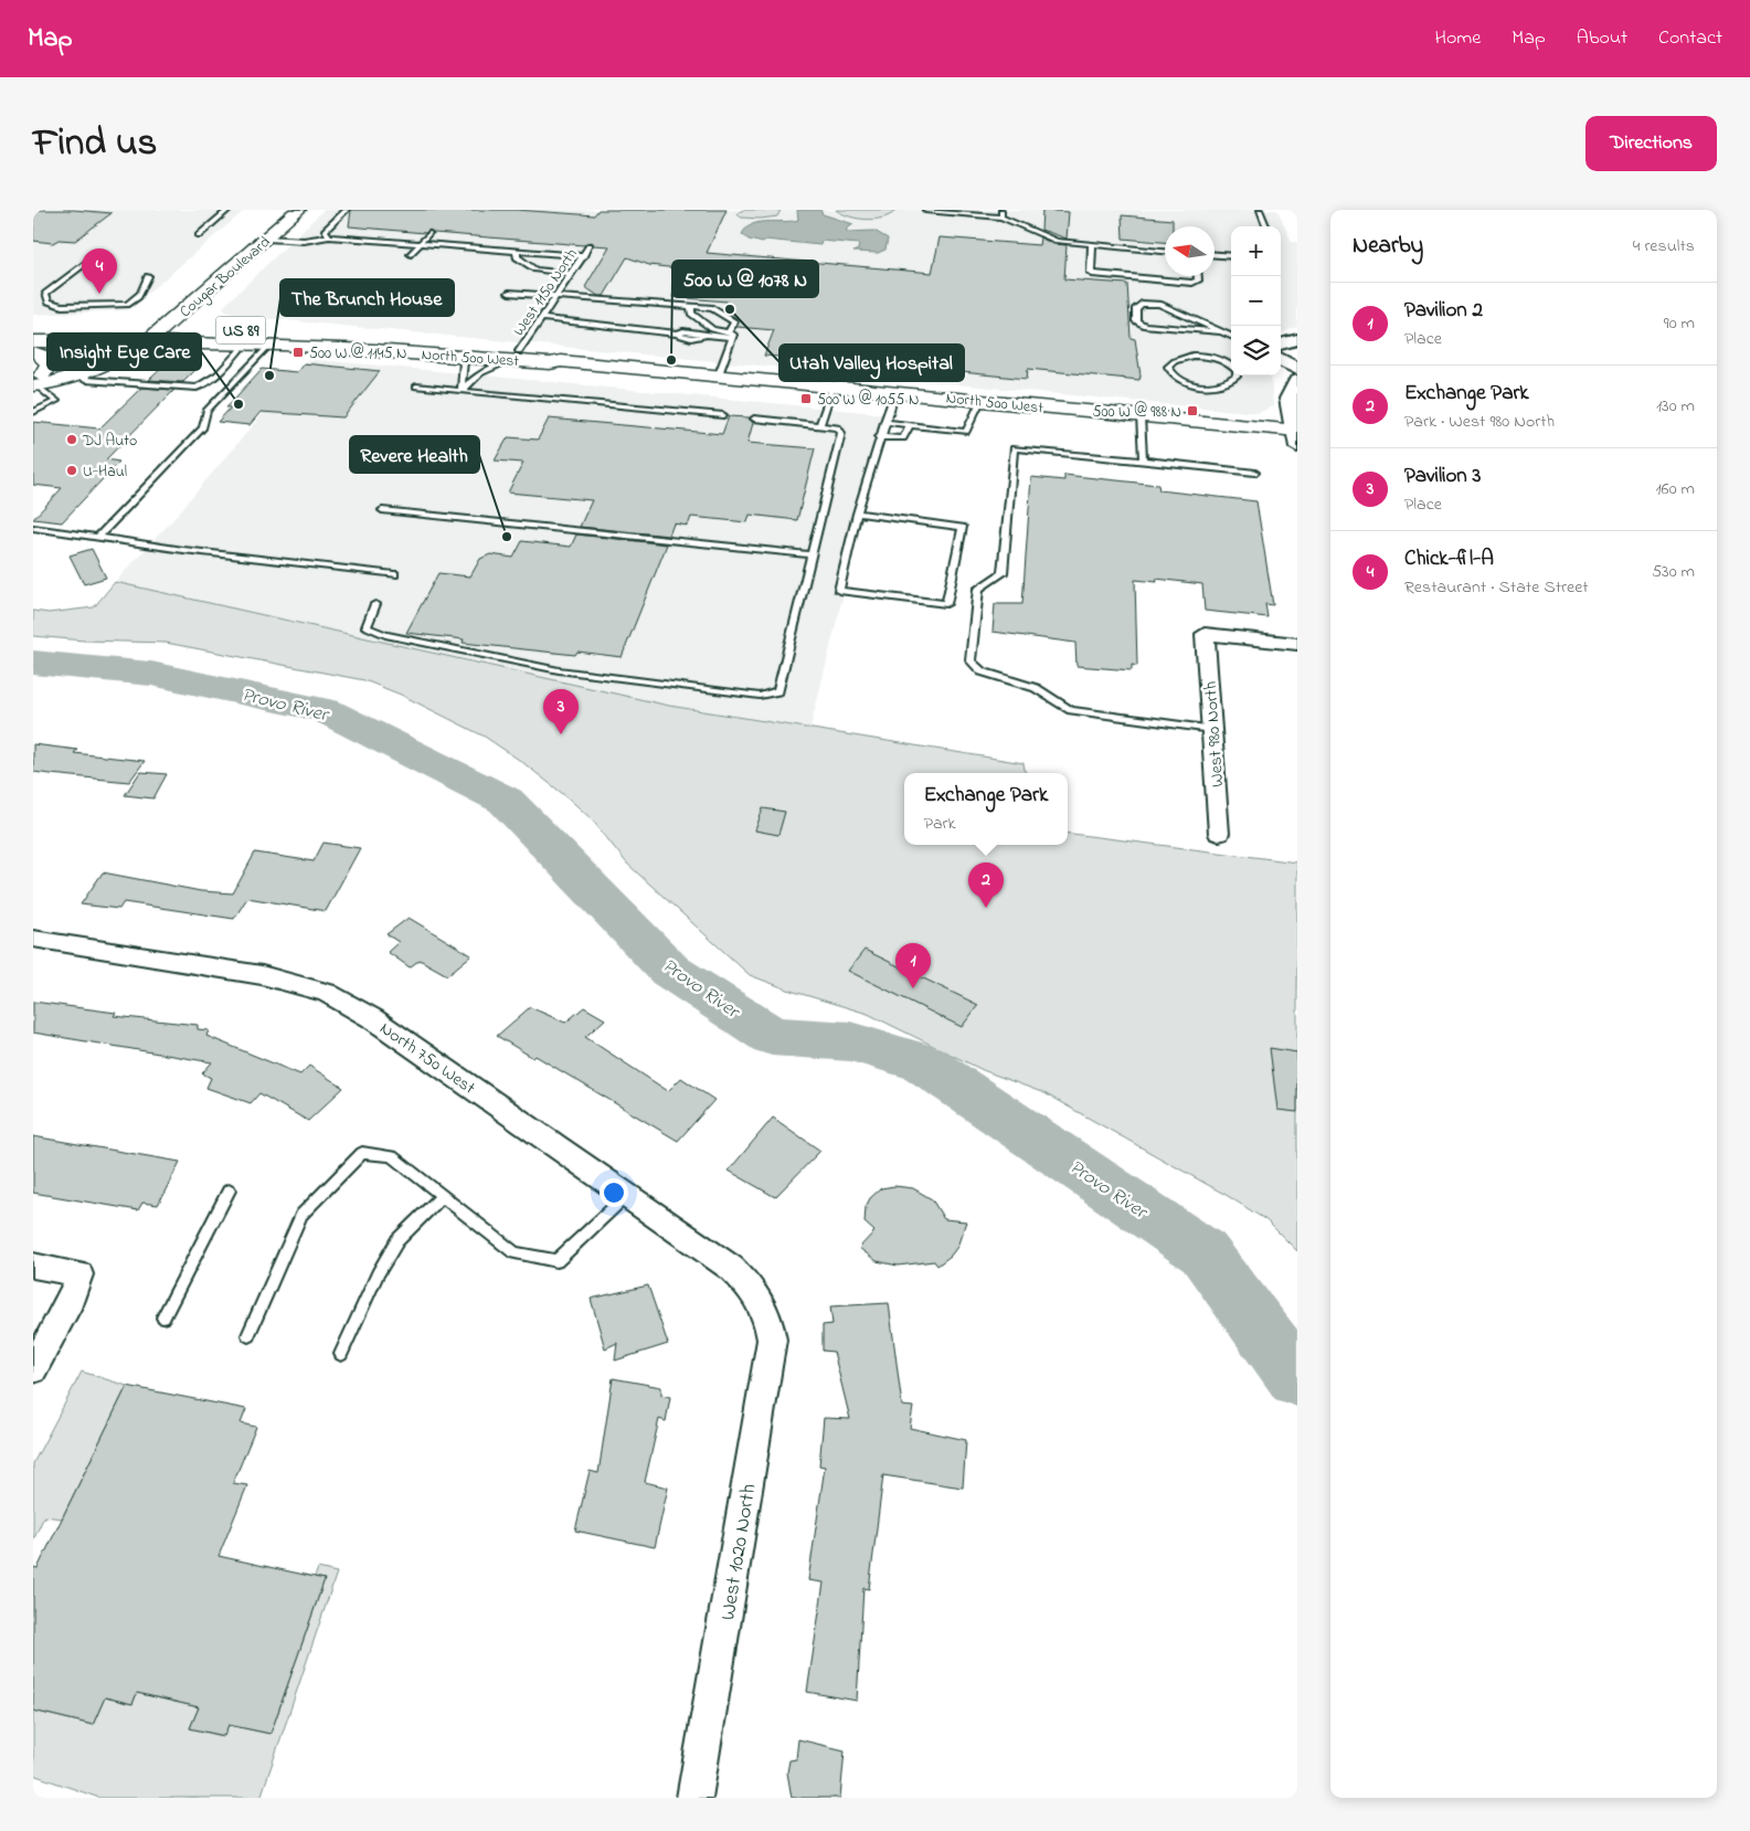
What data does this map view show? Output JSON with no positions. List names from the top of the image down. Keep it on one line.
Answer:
{"streets":{"main road":["Cougar Boulevard","US 89","North 500 West"],"street":["West 980 North","North 750 West","West 1020 North"],"lane":["West 1150 North"]},"crossings":[["Cougar Boulevard","US 89"],["Cougar Boulevard","North 500 West"],["West 1150 North","North 500 West"],["US 89","North 500 West"],["North 750 West","West 1020 North"]],"water":["Provo River"],"places":{"other":["Utah Valley Hospital","500 W @ 1078 N","The Brunch House","Insight Eye Care","DJ Auto","U-Haul","Revere Health"],"transit":["500 W @ 1145 N","500 W @ 1055 N","500 W @ 988 N"]},"north":"left","page":{"header":"Map","nav":["Home","Map","About","Contact"],"title":"Find us","buttons":"Directions","heading":["Nearby","4 results"],"map_buttons":["+","−"],"pins":["4","3","2","1"],"list":[{"mark":"1","name":"Pavilion 2","note":"Place","value":"90 m"},{"mark":"2","name":"Exchange Park","note":"Park · West 980 North","value":"130 m"},{"mark":"3","name":"Pavilion 3","note":"Place","value":"160 m"},{"mark":"4","name":"Chick-fil-A","note":"Restaurant · State Street","value":"530 m"}],"popup":["Exchange Park","Park"]}}
